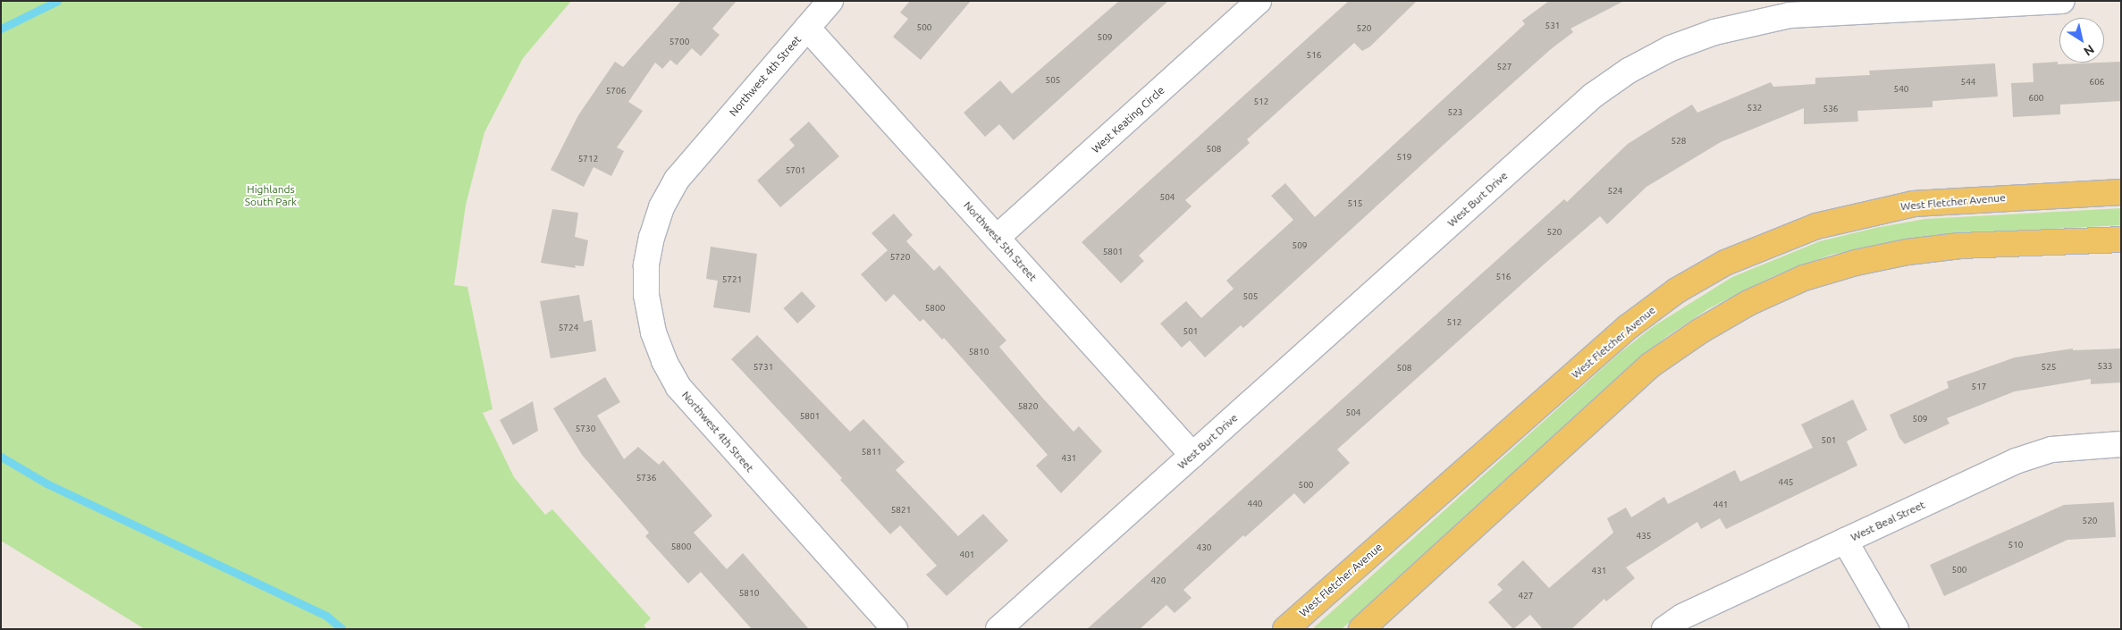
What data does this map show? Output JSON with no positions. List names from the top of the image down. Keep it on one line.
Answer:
{"streets":{"main road":["West Fletcher Avenue"],"street":["Northwest 4th Street","West Keating Circle","West Burt Drive","Northwest 5th Street","West Beal Street"]},"crossings":[["Northwest 4th Street","Northwest 5th Street"],["West Keating Circle","Northwest 5th Street"],["West Burt Drive","Northwest 5th Street"]],"parks":["Highlands South Park"],"house_numbers":["531","500","520","509","5700","516","527","505","544","606","540","5706","600","512","532","536","523","528","508","519","5712","5701","524","504","515","520","509","5801","5720","516","5721","505","5800","512","5724","501","5810","533","5731","525","508","517","5820","504","5801","509","5730","501","5811","431","5736","445","500","440","441","5821","520","435","510","5800","430","401","500","431","420","5810","427"],"north":"bottom right"}
